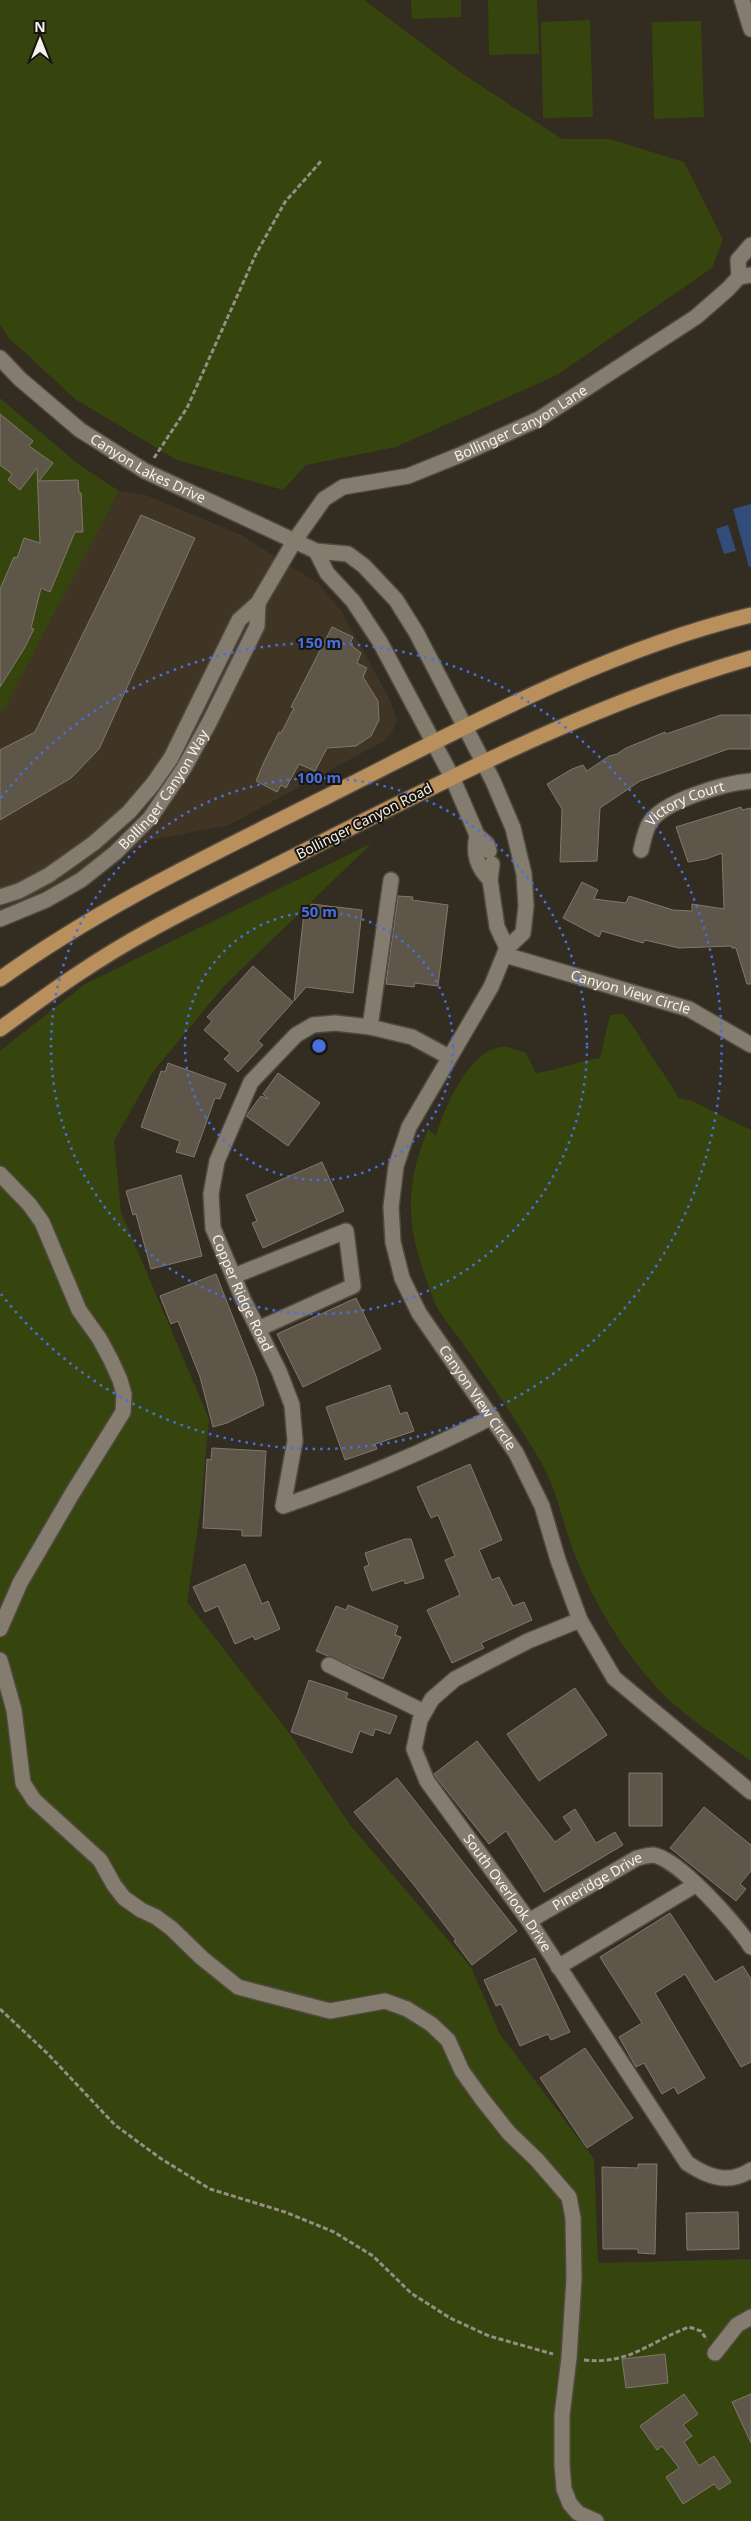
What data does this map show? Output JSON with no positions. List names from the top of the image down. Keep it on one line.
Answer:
{"streets":{"main road":["Bollinger Canyon Road"],"street":["Bollinger Canyon Lane","Canyon Lakes Drive","Bollinger Canyon Way","Victory Court","Canyon View Circle","Copper Ridge Road","Pineridge Drive","South Overlook Drive"]},"crossings":[["Bollinger Canyon Lane","Canyon Lakes Drive"],["Bollinger Canyon Lane","Bollinger Canyon Way"],["Canyon Lakes Drive","Bollinger Canyon Way"],["Canyon Lakes Drive","Bollinger Canyon Road"],["Canyon Lakes Drive","Canyon View Circle"],["Bollinger Canyon Road","Canyon View Circle"],["Canyon View Circle","Copper Ridge Road"],["Canyon View Circle","South Overlook Drive"],["Pineridge Drive","South Overlook Drive"]],"north":"top","rings":["150 m","100 m","50 m"]}
